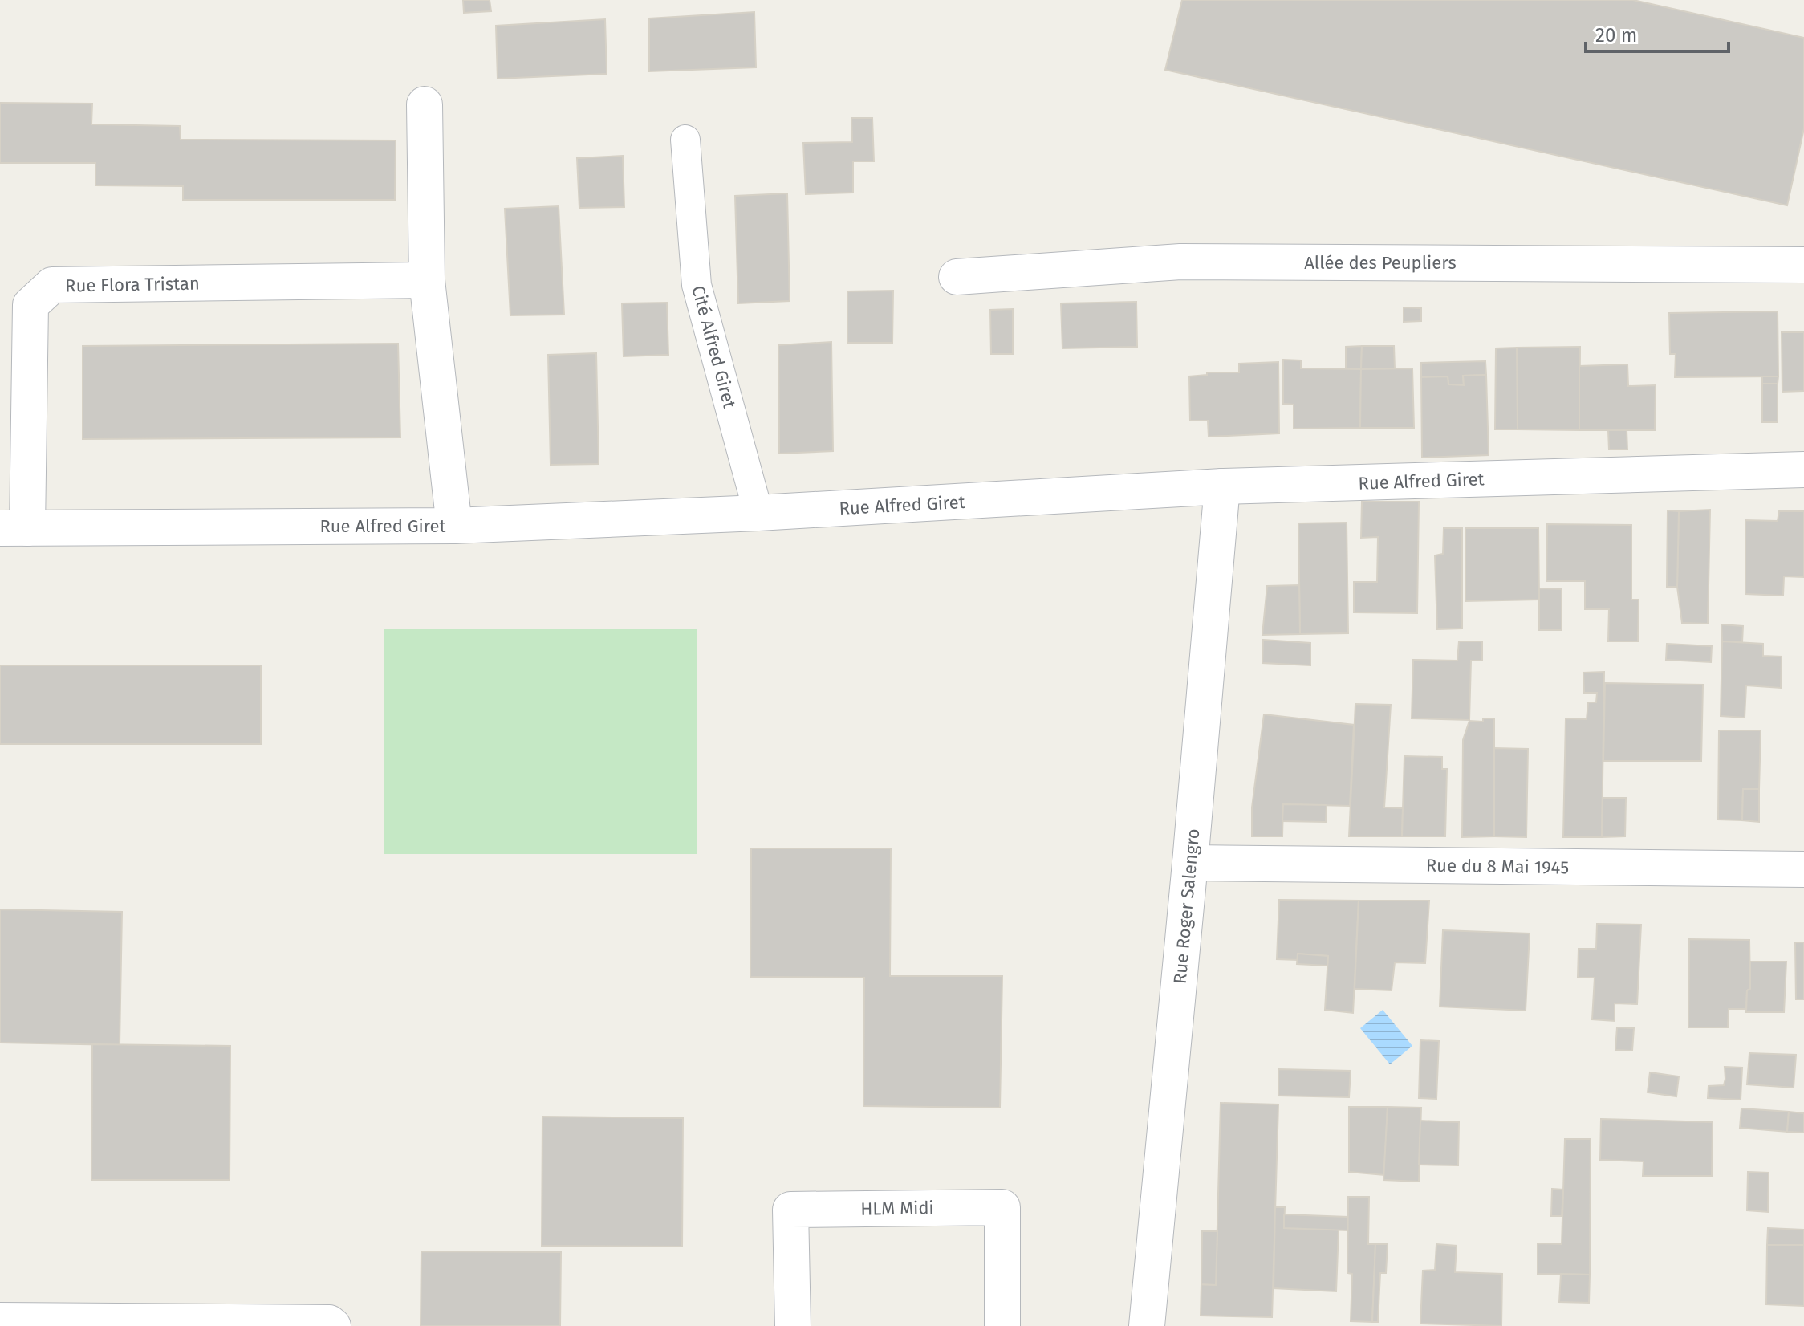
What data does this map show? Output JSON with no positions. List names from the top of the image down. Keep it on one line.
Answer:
{"streets":{"street":["Allée des Peupliers","Rue Flora Tristan","Rue Alfred Giret","Rue du 8 Mai 1945","Rue Roger Salengro","HLM Midi"],"lane":["Cité Alfred Giret"]},"crossings":[["Rue Flora Tristan","Rue Alfred Giret"],["Cité Alfred Giret","Rue Alfred Giret"],["Rue Alfred Giret","Rue Roger Salengro"],["Rue du 8 Mai 1945","Rue Roger Salengro"]],"scale_bar":"20 m"}
